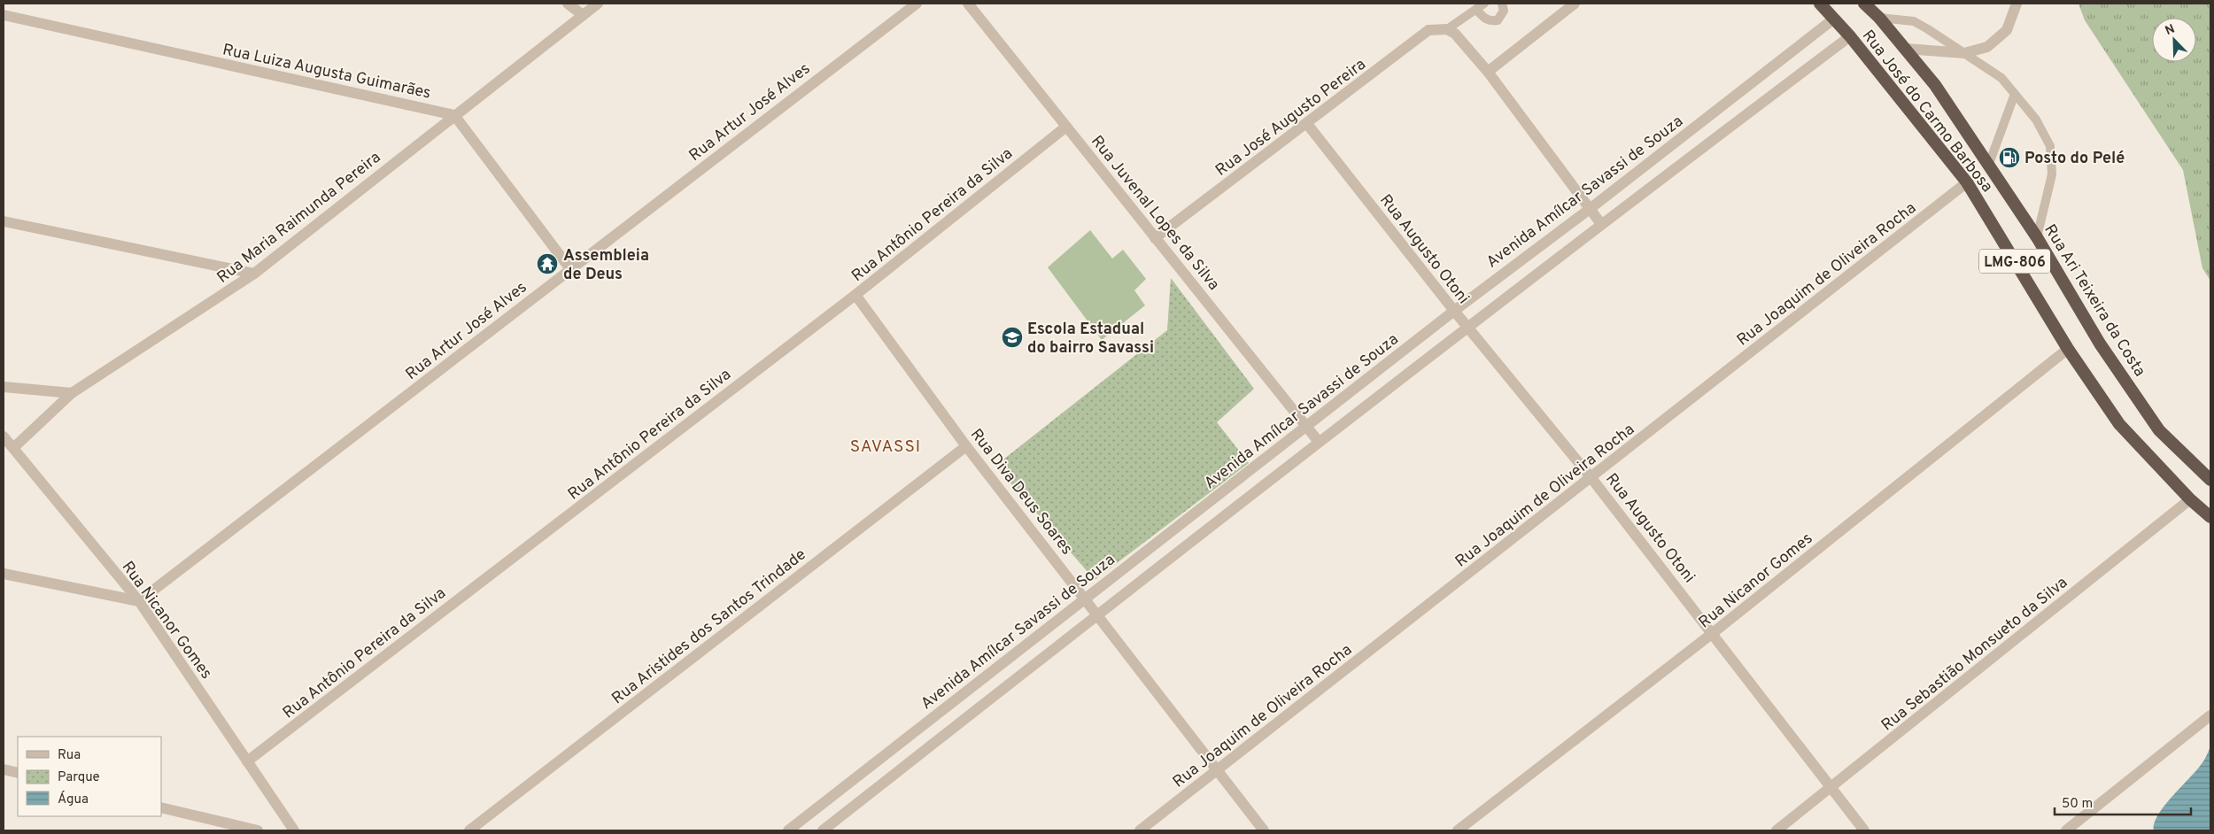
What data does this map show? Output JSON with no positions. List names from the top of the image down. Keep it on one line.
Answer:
{"streets":{"highway":["Rua José do Carmo Barbosa","LMG-806","Rua Ari Teixeira da Costa"],"street":["Rua Luiza Augusta Guimarães","Rua Artur José Alves","Rua José Augusto Pereira","Avenida Amílcar Savassi de Souza","Rua Juvenal Lopes da Silva","Rua Antônio Pereira da Silva","Rua Maria Raimunda Pereira","Rua Augusto Otoni","Rua Joaquim de Oliveira Rocha","Rua Diva Deus Soares","Rua Nicanor Gomes","Rua Aristides dos Santos Trindade","Rua Sebastião Monsueto da Silva"]},"crossings":[["Rua Luiza Augusta Guimarães","Rua Maria Raimunda Pereira"],["Rua José do Carmo Barbosa","Avenida Amílcar Savassi de Souza"],["Rua José do Carmo Barbosa","Rua Joaquim de Oliveira Rocha"],["Rua José do Carmo Barbosa","Rua Nicanor Gomes"],["Rua José do Carmo Barbosa","Rua Sebastião Monsueto da Silva"],["Rua Artur José Alves","Rua Nicanor Gomes"],["Rua José Augusto Pereira","Rua Juvenal Lopes da Silva"],["Rua José Augusto Pereira","Rua Augusto Otoni"],["Avenida Amílcar Savassi de Souza","Rua Juvenal Lopes da Silva"],["Avenida Amílcar Savassi de Souza","Rua Augusto Otoni"],["Avenida Amílcar Savassi de Souza","Rua Diva Deus Soares"],["Rua Juvenal Lopes da Silva","Rua Antônio Pereira da Silva"],["Rua Antônio Pereira da Silva","Rua Diva Deus Soares"],["Rua Antônio Pereira da Silva","Rua Nicanor Gomes"],["Rua Maria Raimunda Pereira","Rua Nicanor Gomes"],["Rua Augusto Otoni","Rua Joaquim de Oliveira Rocha"],["Rua Augusto Otoni","Rua Nicanor Gomes"],["Rua Augusto Otoni","Rua Sebastião Monsueto da Silva"],["Rua Joaquim de Oliveira Rocha","Rua Diva Deus Soares"],["Rua Diva Deus Soares","Rua Aristides dos Santos Trindade"]],"districts":["SAVASSI"],"places":{"fuel station":["Posto do Pelé"],"temple":["Assembleia de Deus"],"school or university":["Escola Estadual do bairro Savassi"]},"legend":["Rua","Parque","Água"],"scale_bar":"50 m","north":"top left"}
